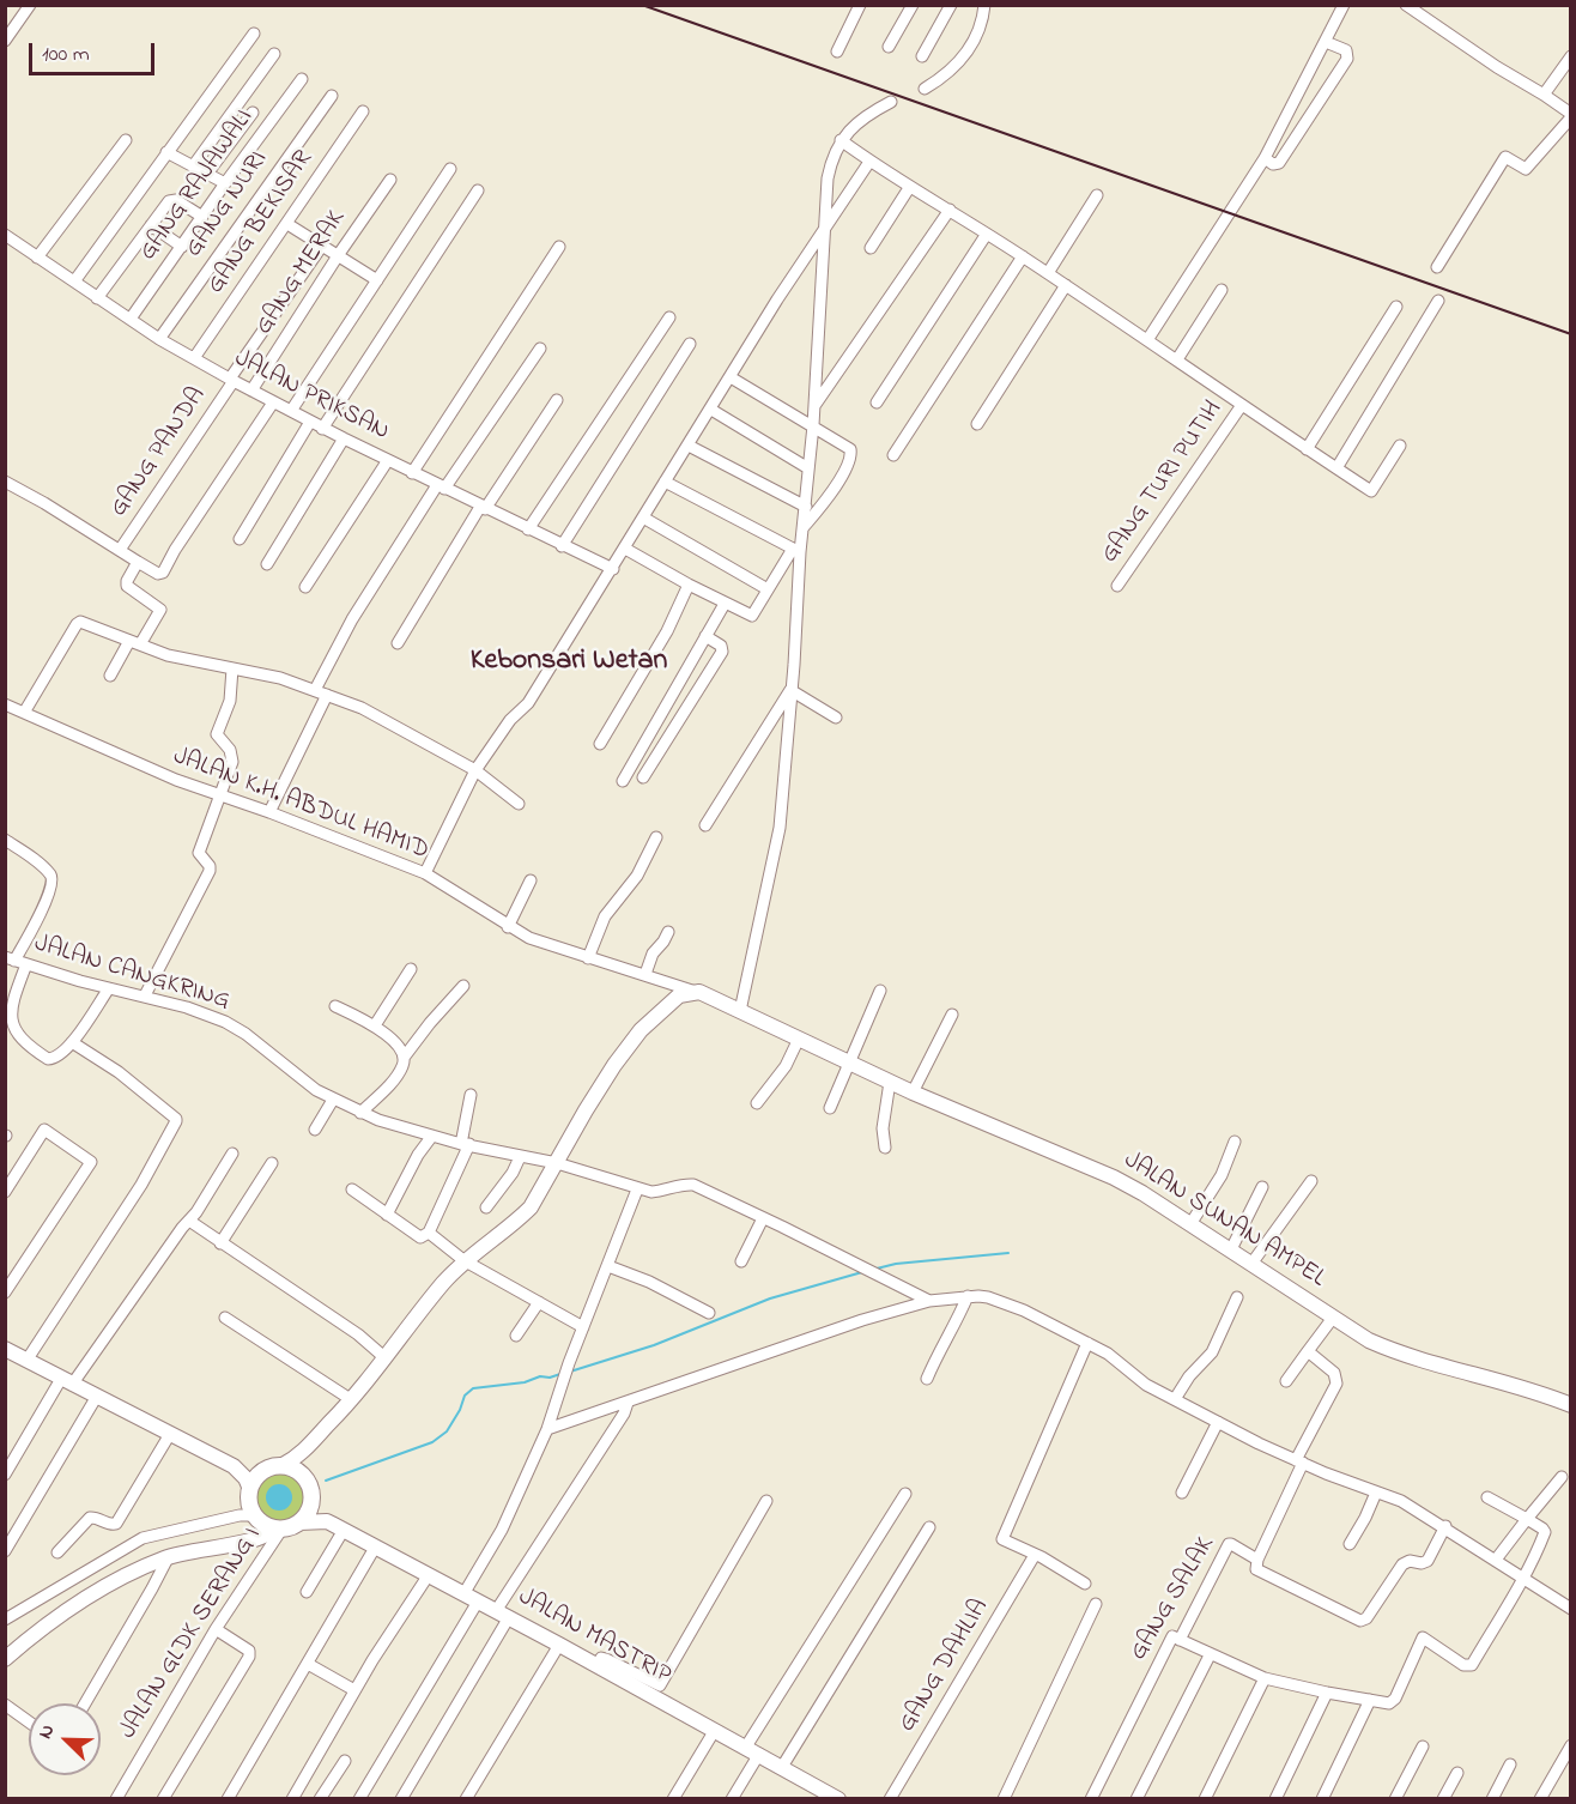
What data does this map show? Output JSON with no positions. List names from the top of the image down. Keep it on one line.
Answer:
{"streets":{"main road":["JALAN SUNAN AMPEL","JALAN MASTRIP"],"street":["GANG RAJAWALI","GANG NURI","GANG BEKISAR","GANG MERAK","JALAN PRIKSAN","GANG PANDA","GANG TURI PUTIH","JALAN K.H. ABDUL HAMID","JALAN CANGKRING","GANG SALAK","JALAN GLDK SERANG I","GANG DAHLIA"]},"crossings":[["GANG RAJAWALI","JALAN PRIKSAN"],["GANG NURI","JALAN PRIKSAN"],["GANG BEKISAR","JALAN PRIKSAN"],["GANG MERAK","JALAN PRIKSAN"],["JALAN PRIKSAN","GANG PANDA"],["JALAN K.H. ABDUL HAMID","JALAN SUNAN AMPEL"],["JALAN SUNAN AMPEL","GANG SALAK"],["JALAN GLDK SERANG I","JALAN MASTRIP"]],"districts":["Kebonsari Wetan"],"scale_bar":"100 m","north":"top left"}
